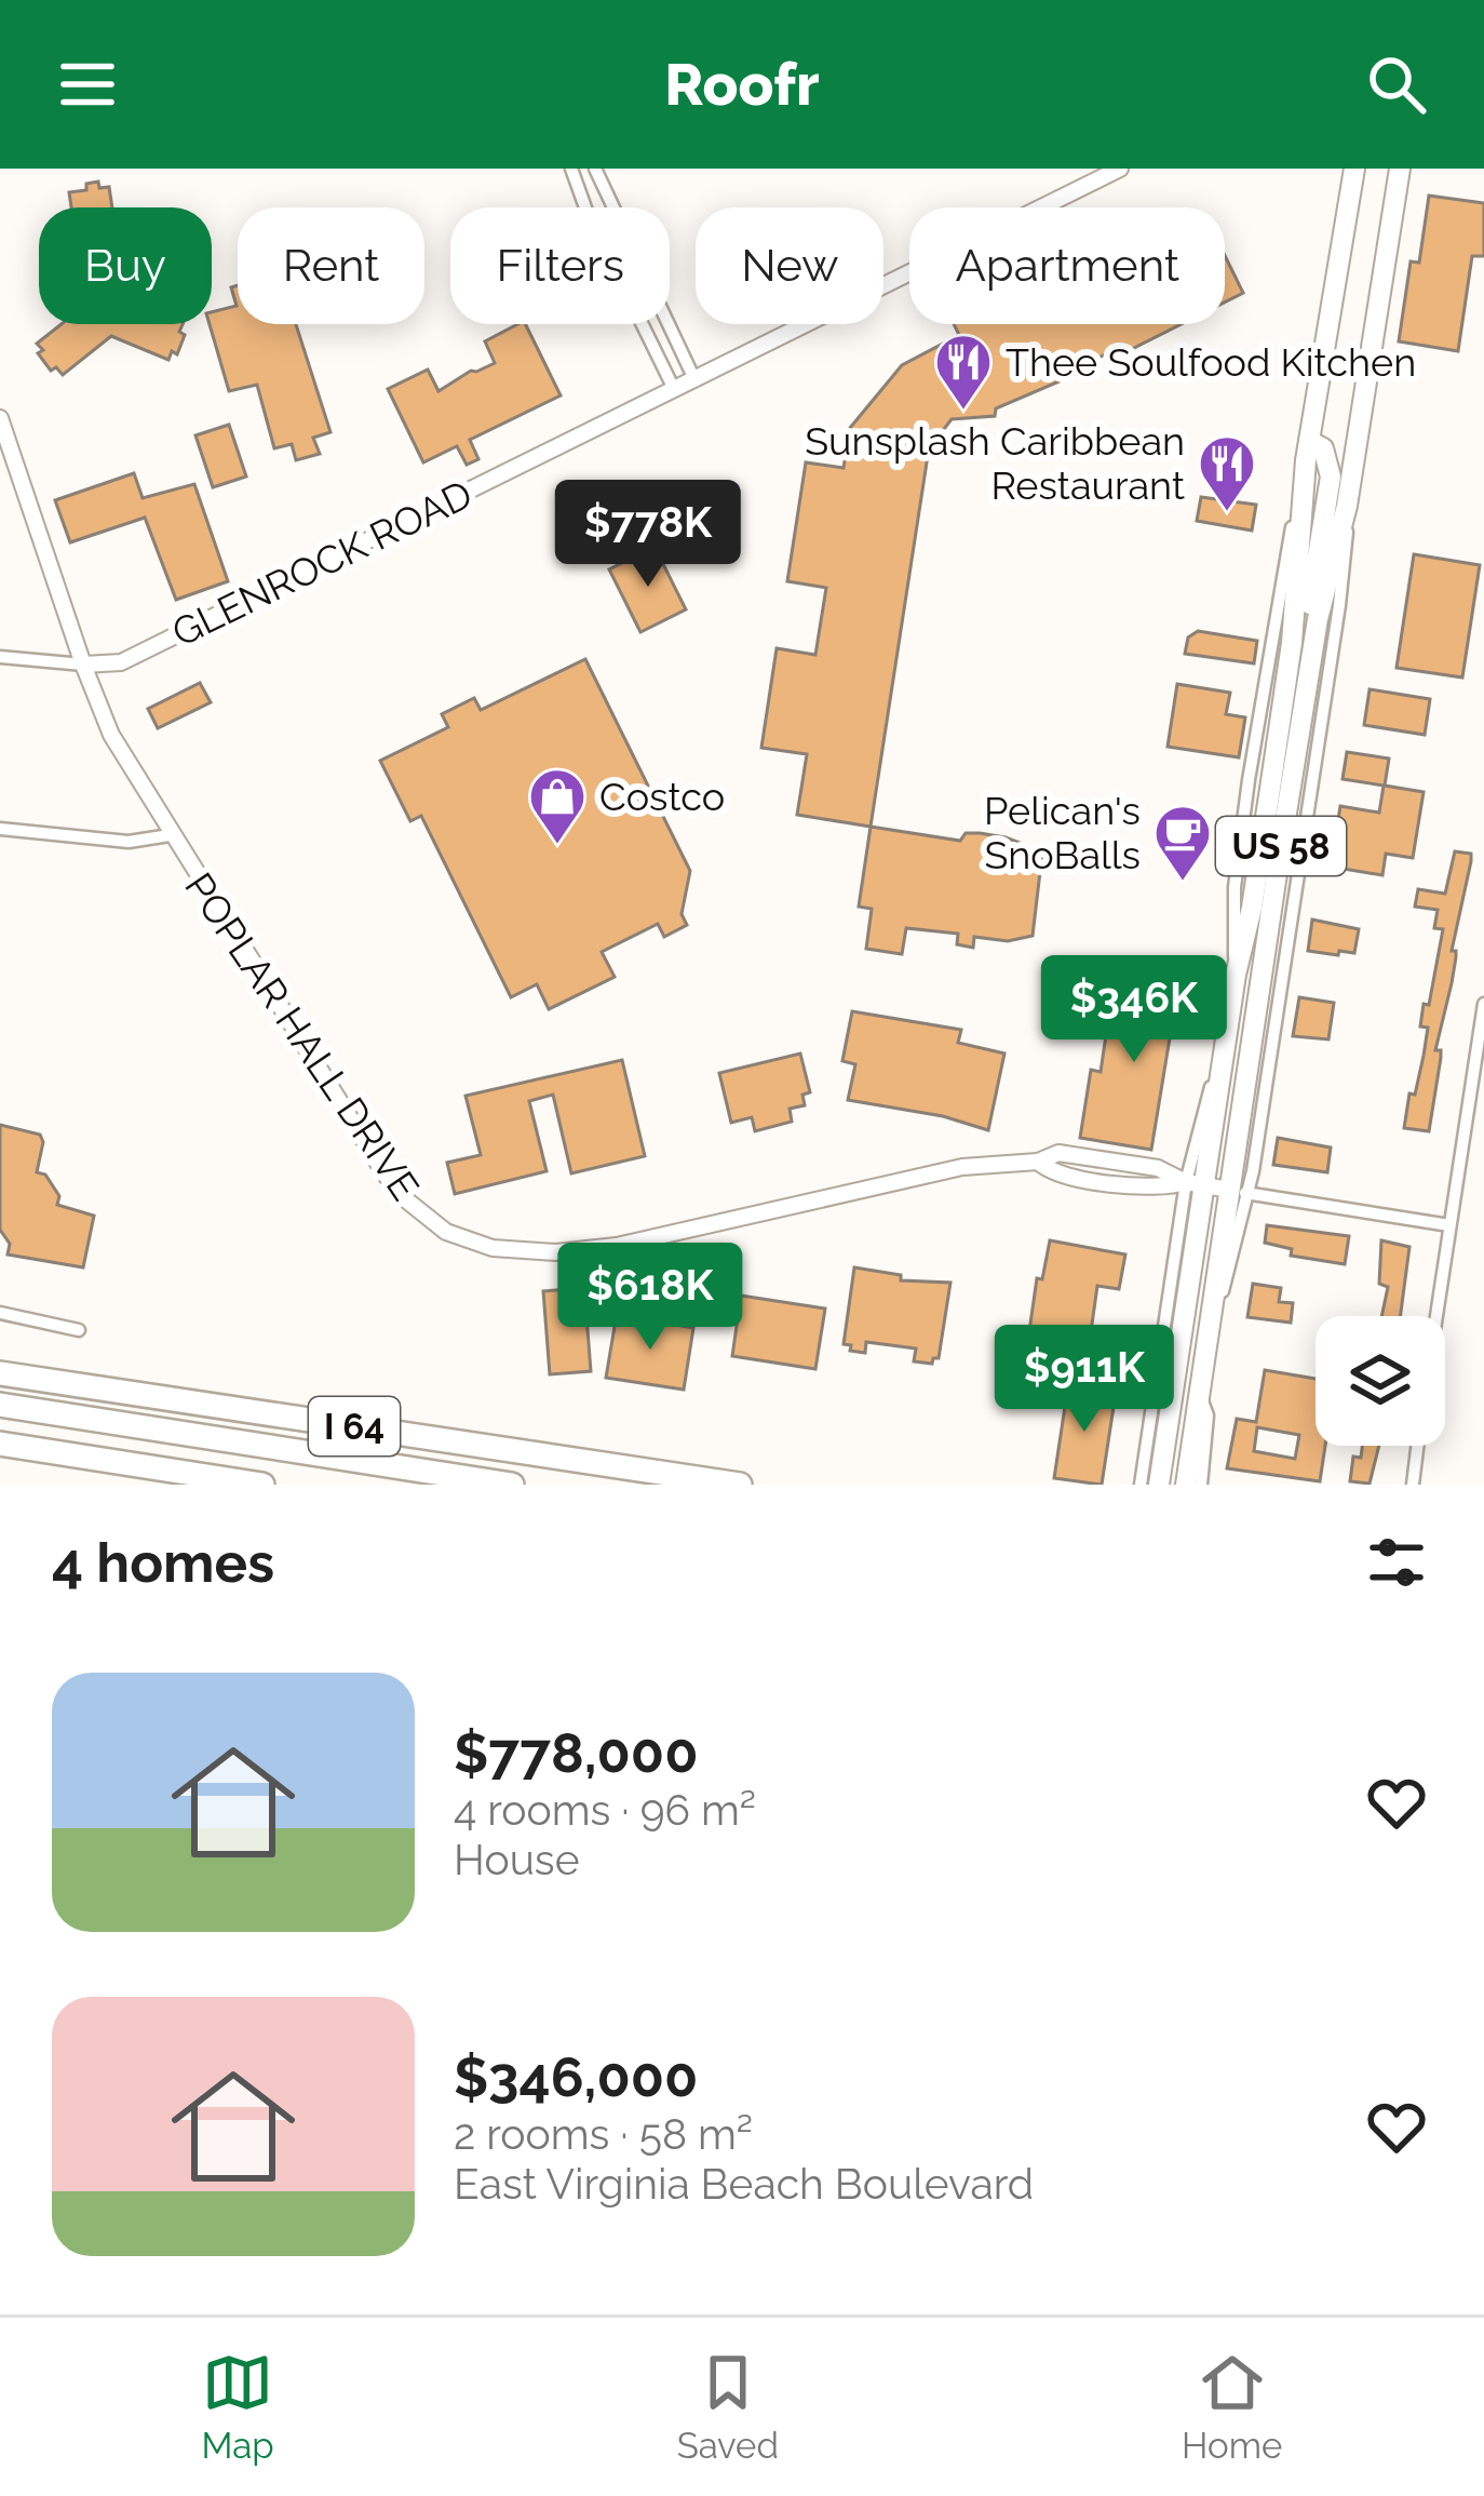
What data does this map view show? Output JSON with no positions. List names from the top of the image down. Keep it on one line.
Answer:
{"streets":{"highway":["I 64"],"main road":["US 58"],"street":["GLENROCK ROAD","POPLAR HALL DRIVE"]},"crossings":[["GLENROCK ROAD","POPLAR HALL DRIVE"],["US 58","POPLAR HALL DRIVE"]],"places":{"restaurant":["Thee Soulfood Kitchen","Sunsplash Caribbean Restaurant"],"shop":["Costco"],"cafe":["Pelican's SnoBalls"]},"page":{"header":"Roofr","chip":["Buy","Rent","Filters","New","Apartment"],"price":["$778K","$346K","$618K","$911K"],"heading":"4 homes","list":[{"name":"$778,000","note":"4 rooms · 96 m² · House"},{"name":"$346,000","note":"2 rooms · 58 m² · East Virginia Beach Boulevard"}],"tabs":["Map","Saved","Home"]}}
